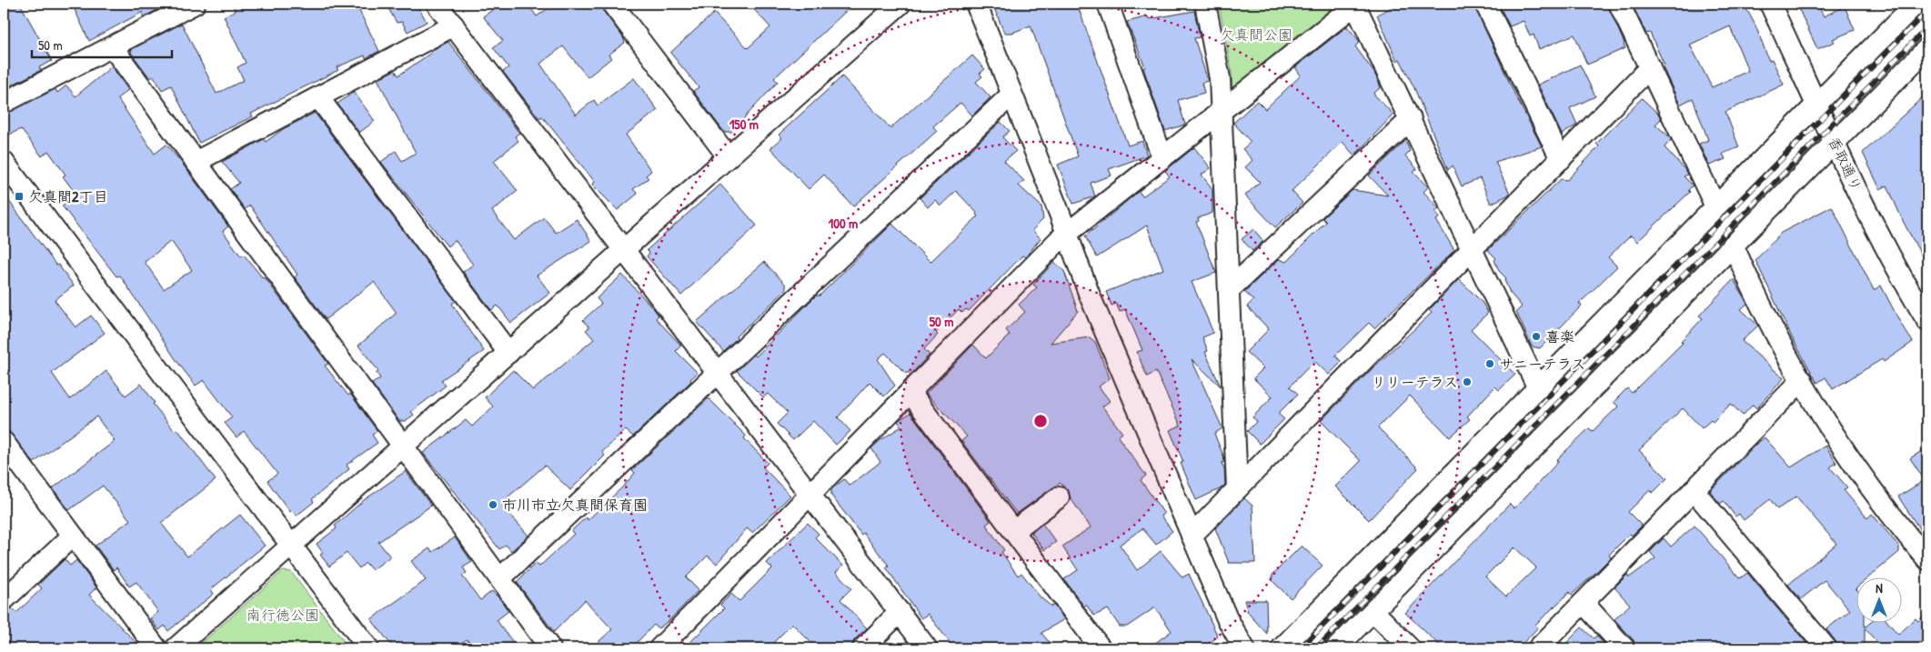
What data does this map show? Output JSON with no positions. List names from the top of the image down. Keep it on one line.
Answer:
{"streets":{"street":["香取通り"]},"parks":["欠真間公園","南行徳公園"],"places":{"transit":["欠真間2丁目"],"other":["喜楽","サニーテラス","リリーテラス","市川市立欠真間保育園"]},"scale_bar":"50 m","north":"top","rings":["150 m","100 m","50 m"]}
